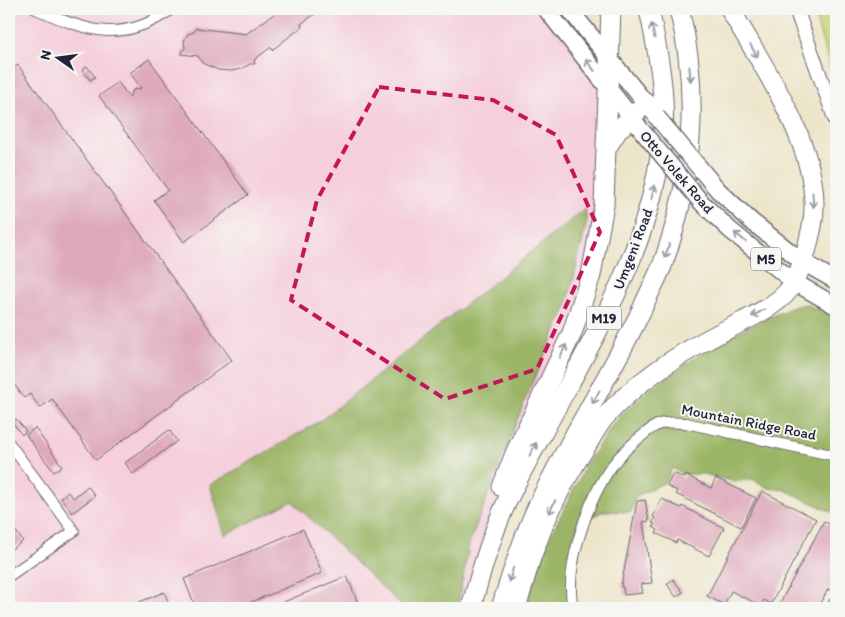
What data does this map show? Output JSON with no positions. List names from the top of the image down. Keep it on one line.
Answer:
{"streets":{"highway":["Umgeni Road","M19"],"main road":["Otto Volek Road","M5"],"street":["Mountain Ridge Road"]},"north":"left"}
